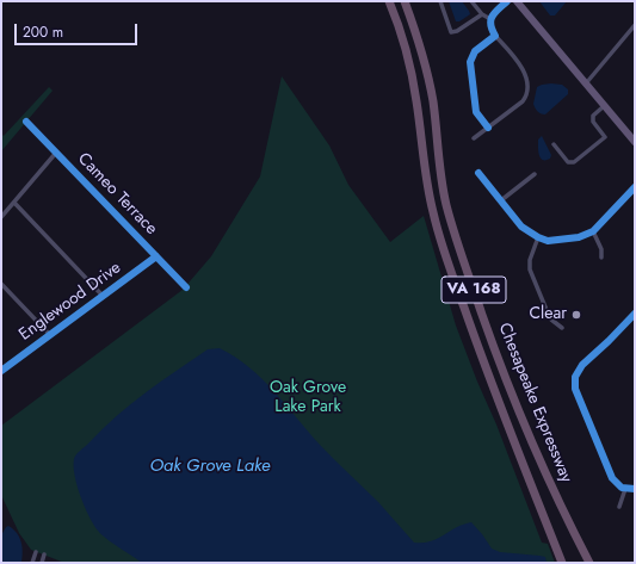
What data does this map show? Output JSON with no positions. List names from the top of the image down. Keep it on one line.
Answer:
{"streets":{"highway":["VA 168","Chesapeake Expressway"],"street":["Cameo Terrace","Englewood Drive"]},"crossings":[["Cameo Terrace","Englewood Drive"]],"water":["Oak Grove Lake"],"parks":["Oak Grove Lake Park"],"places":["Clear"],"scale_bar":"200 m"}
